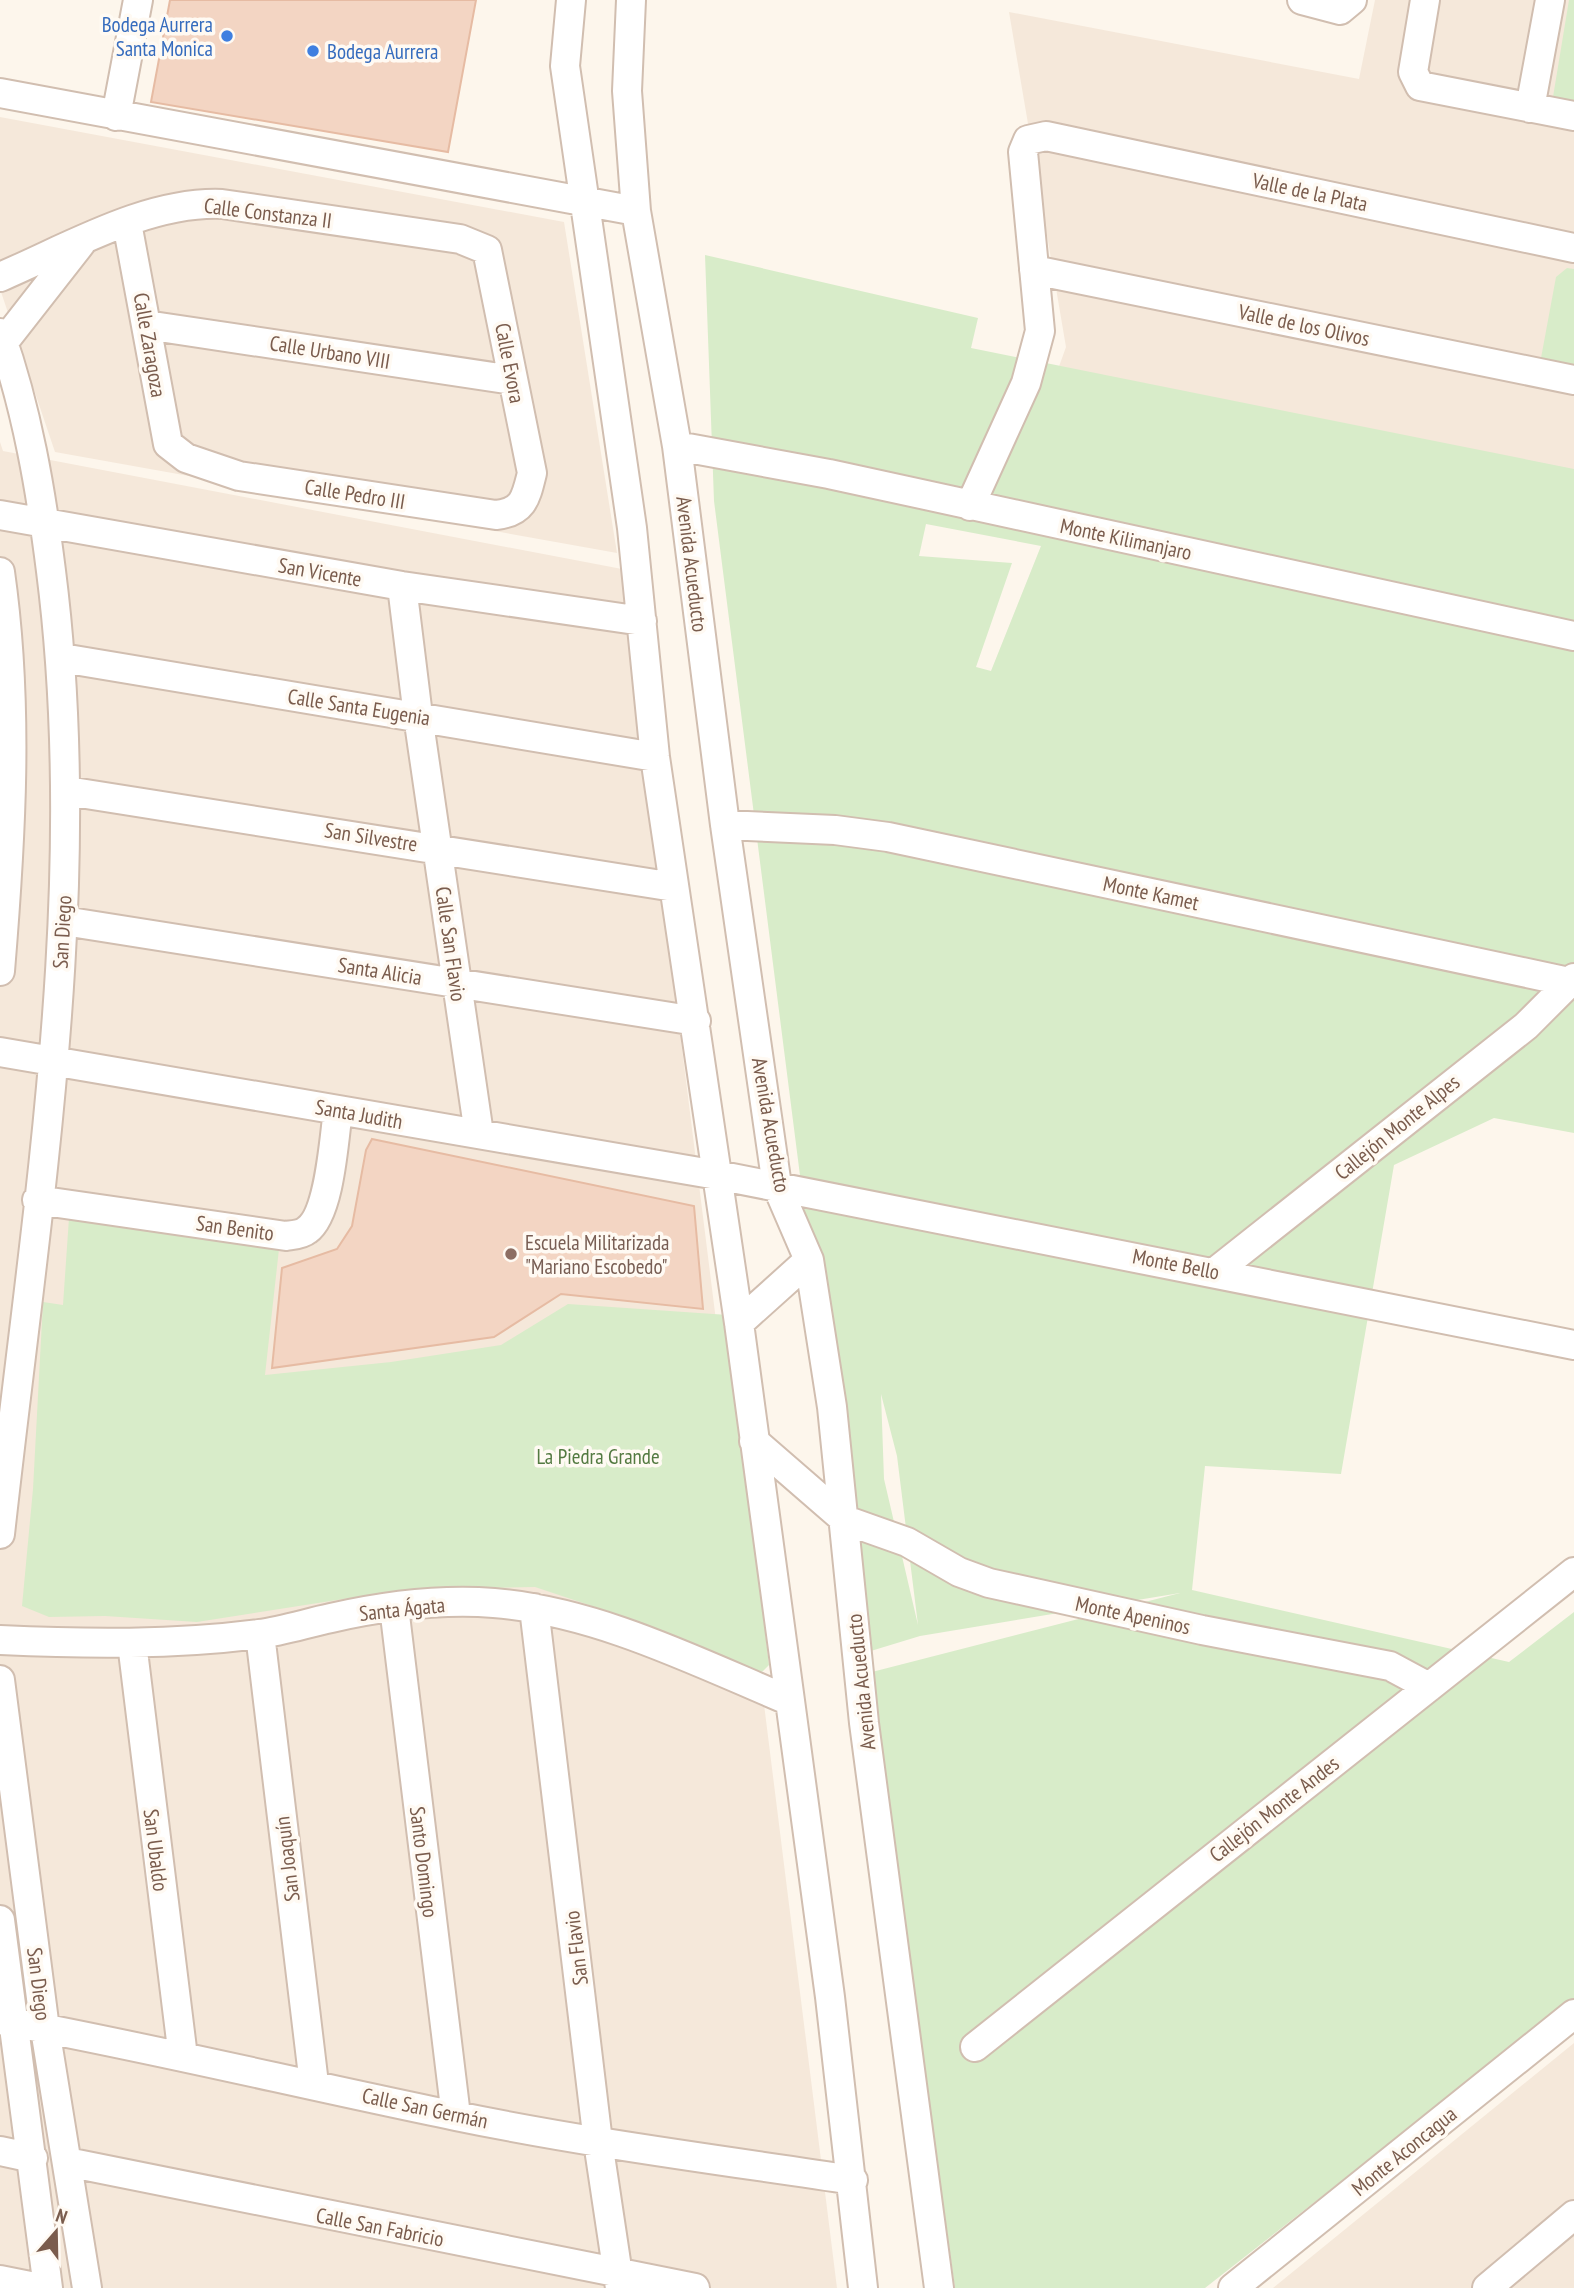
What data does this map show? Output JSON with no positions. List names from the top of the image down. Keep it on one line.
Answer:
{"streets":{"street":["Valle de la Plata","Calle Constanza II","Valle de los Olivos","Calle Zaragoza","Calle Urbano VIII","Calle Evora","Calle Pedro III","Monte Kilimanjaro","Avenida Acueducto","San Vicente","Calle Santa Eugenia","San Silvestre","Monte Kamet","San Diego","Calle San Flavio","Santa Alicia","Santa Judith","Callejón Monte Alpes","San Benito","Monte Bello","Santa Ágata","Monte Apeninos","Callejón Monte Andes","San Ubaldo","San Joaquín","Santo Domingo","San Flavio","Calle San Germán","Monte Aconcagua","Calle San Fabricio"]},"crossings":[["Valle de la Plata","Valle de los Olivos"],["Calle Constanza II","Calle Zaragoza"],["Calle Constanza II","Calle Evora"],["Calle Constanza II","San Diego"],["Calle Zaragoza","Calle Urbano VIII"],["Calle Zaragoza","Calle Pedro III"],["Calle Urbano VIII","Calle Evora"],["Calle Evora","Calle Pedro III"],["Monte Kilimanjaro","Avenida Acueducto"],["Avenida Acueducto","Monte Kamet"],["Avenida Acueducto","Monte Bello"],["Avenida Acueducto","Monte Apeninos"],["San Vicente","San Diego"],["San Vicente","Calle San Flavio"],["Calle Santa Eugenia","San Diego"],["Calle Santa Eugenia","Calle San Flavio"],["San Silvestre","San Diego"],["San Silvestre","Calle San Flavio"],["Monte Kamet","Callejón Monte Alpes"],["San Diego","Santa Alicia"],["San Diego","Santa Judith"],["San Diego","San Benito"],["San Diego","Calle San Germán"],["San Diego","Calle San Fabricio"],["Calle San Flavio","Santa Alicia"],["Calle San Flavio","Santa Judith"],["Santa Judith","San Benito"],["Santa Judith","Monte Bello"],["Callejón Monte Alpes","Monte Bello"],["Santa Ágata","San Ubaldo"],["Santa Ágata","San Joaquín"],["Santa Ágata","Santo Domingo"],["Santa Ágata","San Flavio"],["Monte Apeninos","Callejón Monte Andes"],["San Ubaldo","Calle San Germán"],["San Joaquín","Calle San Germán"],["Santo Domingo","Calle San Germán"],["San Flavio","Calle San Germán"],["San Flavio","Calle San Fabricio"]],"parks":["La Piedra Grande"],"places":["Bodega Aurrera Santa Monica","Bodega Aurrera","Escuela Militarizada \"Mariano Escobedo\""],"north":"top"}
